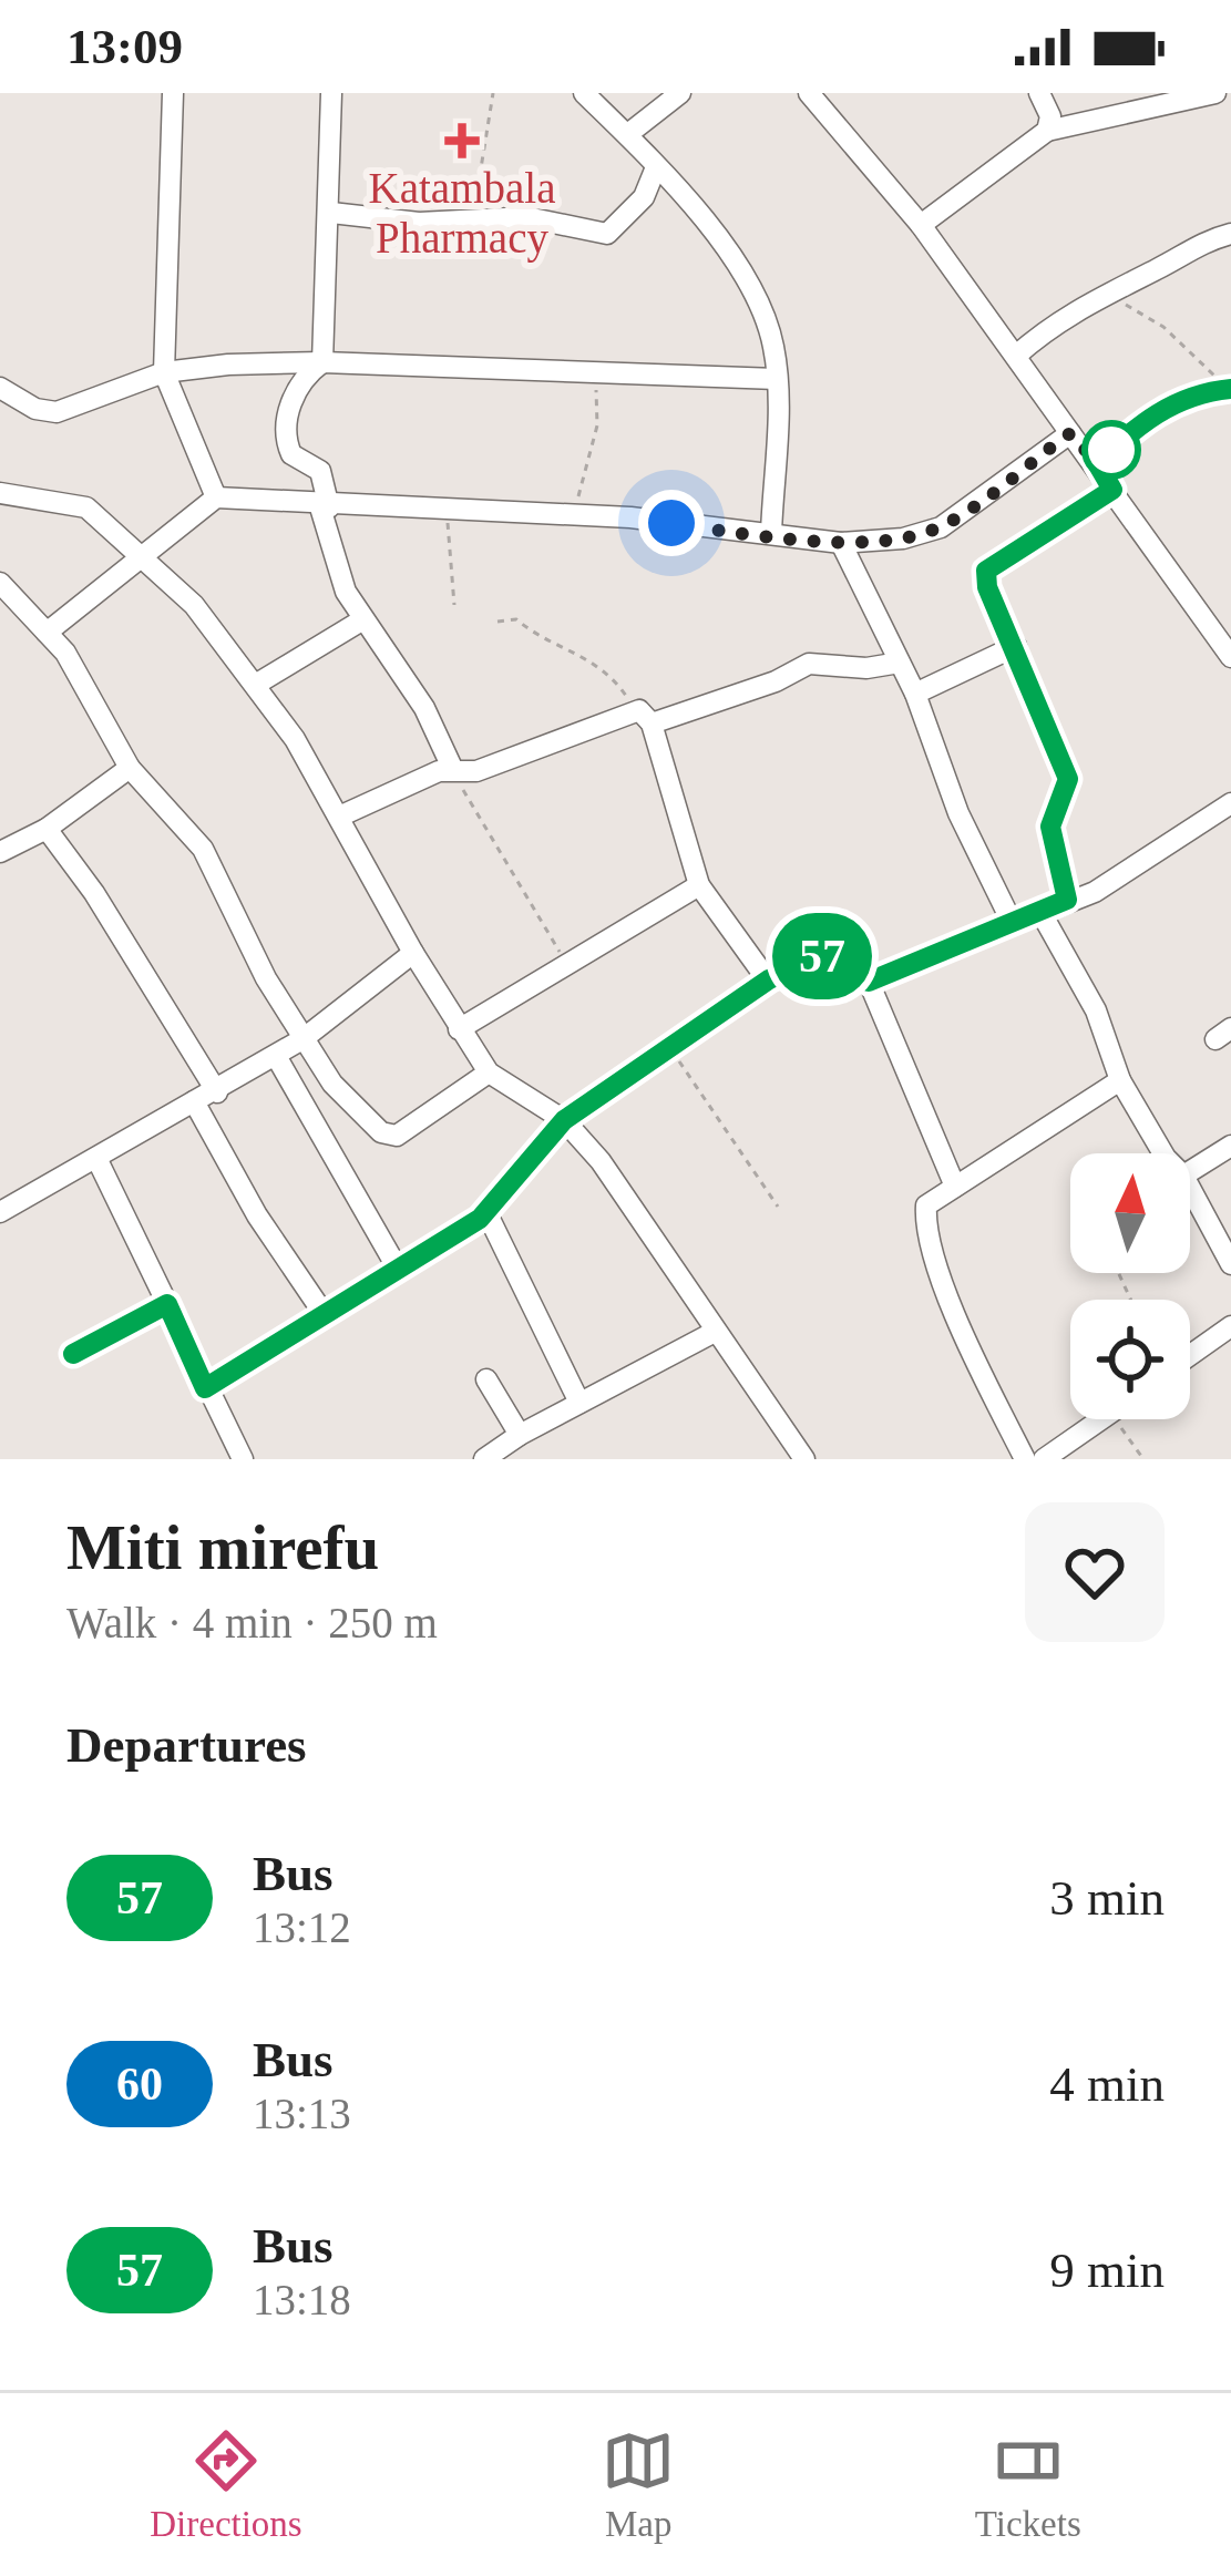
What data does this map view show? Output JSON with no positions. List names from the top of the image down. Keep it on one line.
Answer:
{"places":{"health":["Katambala Pharmacy"]},"lines":["bus line 57"],"north":"top","page":{"status":"13:09","on_map":"57","heading":[["Miti mirefu","Walk · 4 min · 250 m"],"Departures"],"list":[{"mark":"57","name":"Bus","note":"13:12","value":"3 min"},{"mark":"60","name":"Bus","note":"13:13","value":"4 min"},{"mark":"57","name":"Bus","note":"13:18","value":"9 min"}],"tabs":["Directions","Map","Tickets"]}}
